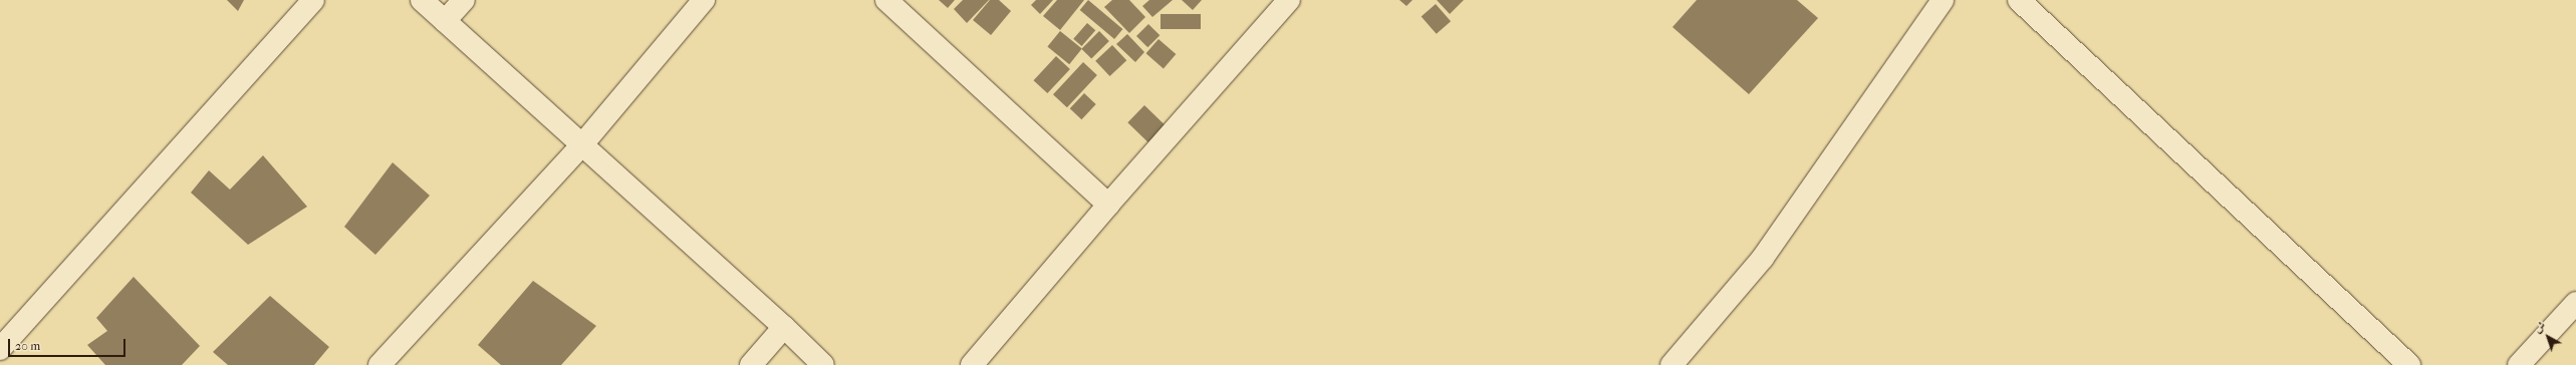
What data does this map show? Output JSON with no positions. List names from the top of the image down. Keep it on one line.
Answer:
{"scale_bar":"20 m","north":"top left"}
